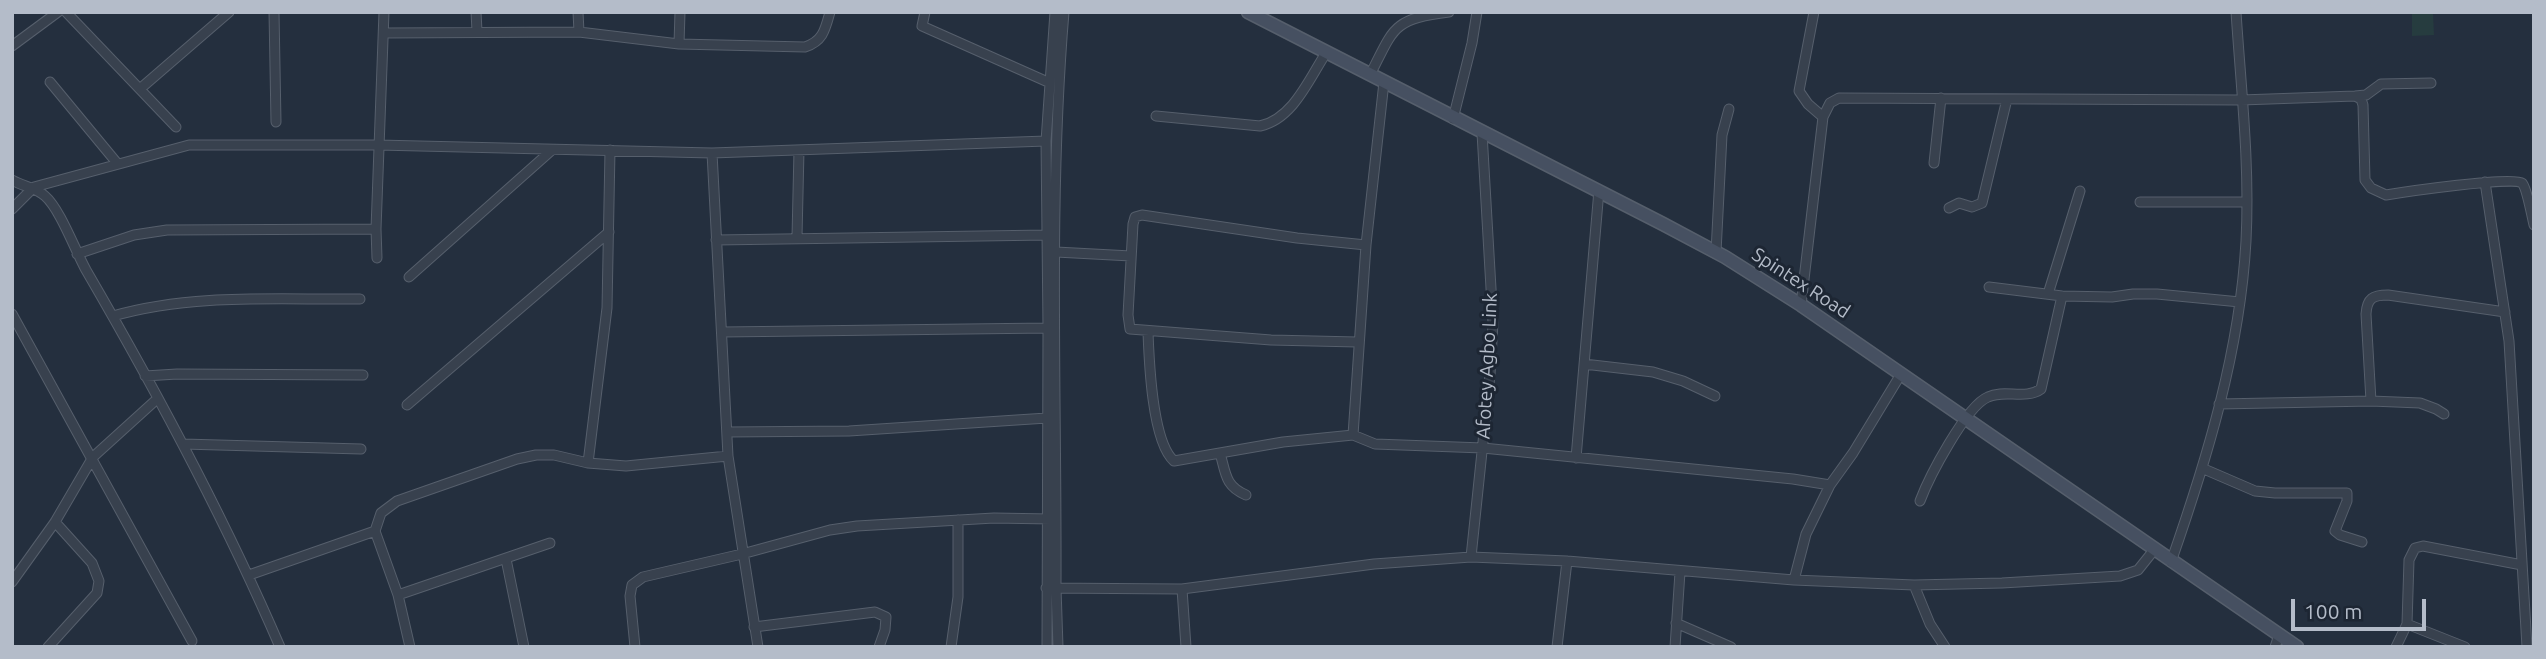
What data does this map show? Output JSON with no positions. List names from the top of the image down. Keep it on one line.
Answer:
{"streets":{"main road":["Spintex Road"],"street":["Afotey Agbo Link"]},"crossings":[["Spintex Road","Afotey Agbo Link"]],"scale_bar":"100 m"}
